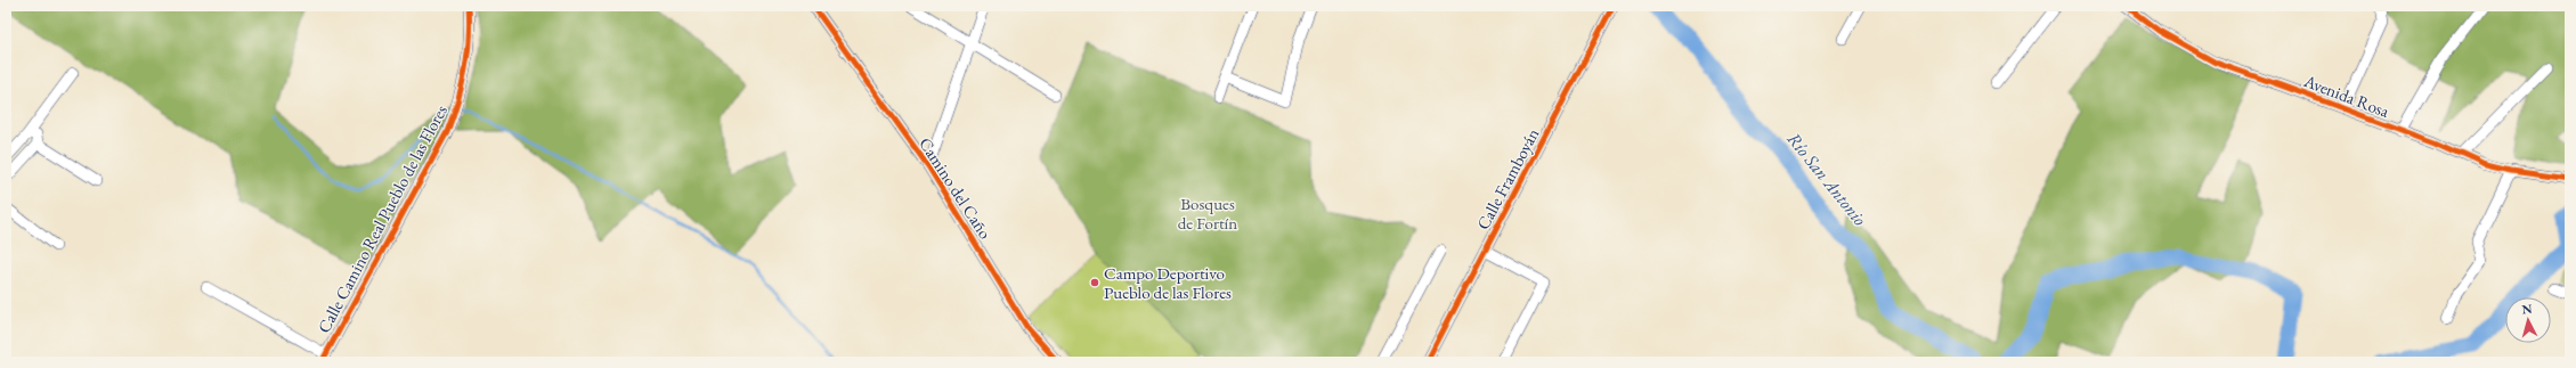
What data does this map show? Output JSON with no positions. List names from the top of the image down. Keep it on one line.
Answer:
{"streets":{"street":["Avenida Rosa","Calle Framboyán","Camino del Caño","Calle Camino Real Pueblo de las Flores"]},"water":["Río San Antonio"],"parks":["Bosques de Fortín"],"places":["Campo Deportivo Pueblo de las Flores"],"north":"top"}
